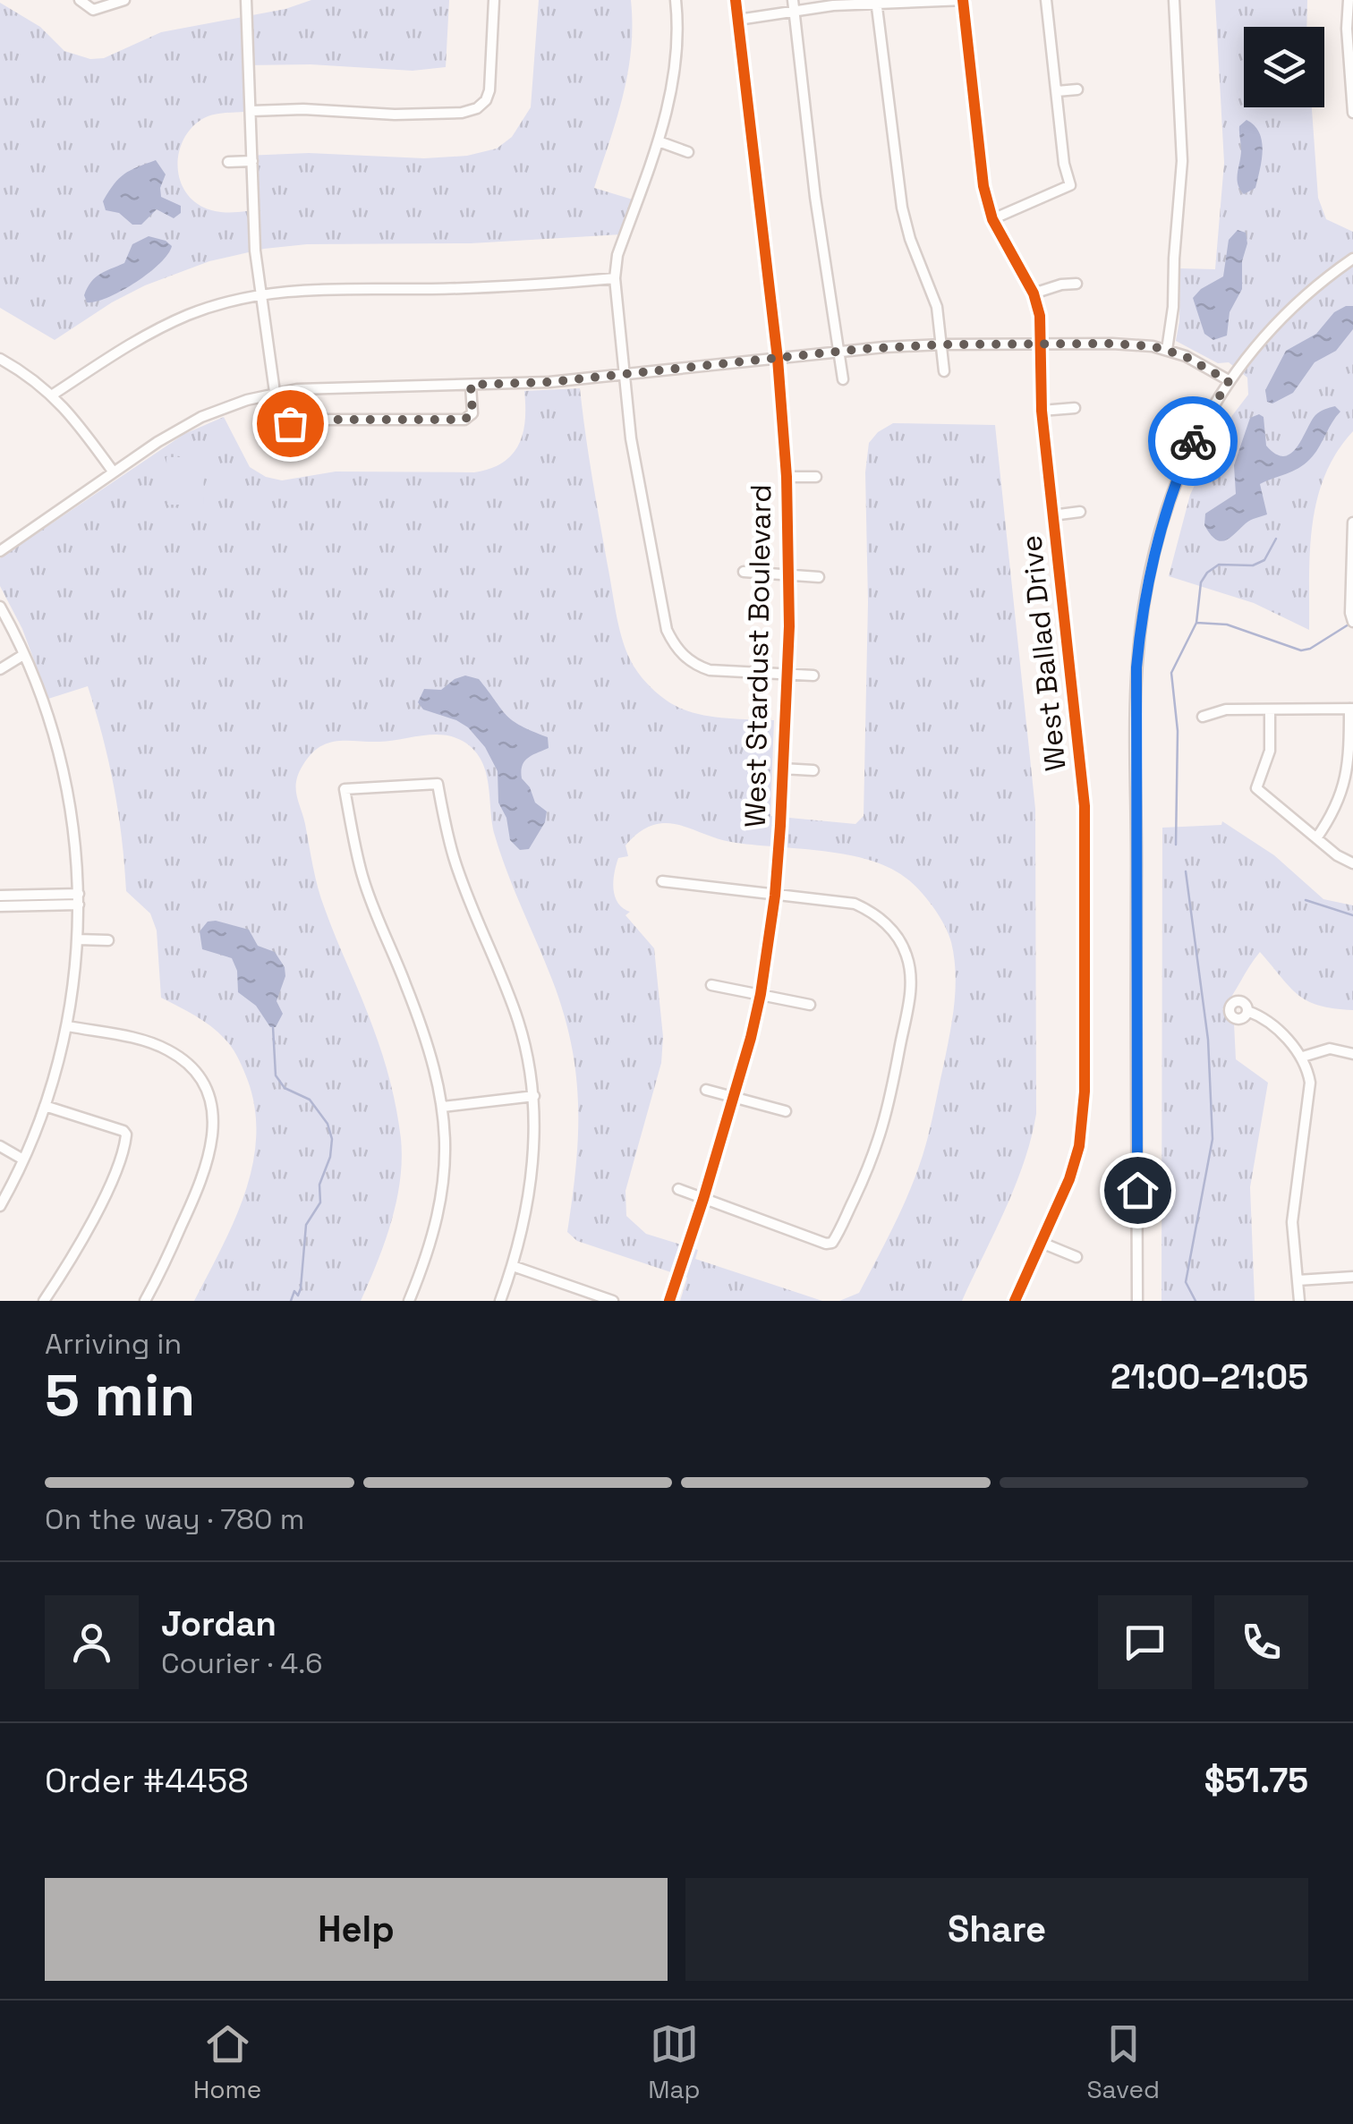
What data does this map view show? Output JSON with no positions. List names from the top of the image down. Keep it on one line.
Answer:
{"streets":{"street":["West Ballad Drive","West Stardust Boulevard"]},"page":{"heading":["5 min","Arriving in","21:00–21:05"],"panel":["Jordan","Courier · 4.6","Order #4458","$51.75"],"bar":"On the way · 780 m","buttons":["Help","Share"],"tabs":["Home","Map","Saved"]}}
